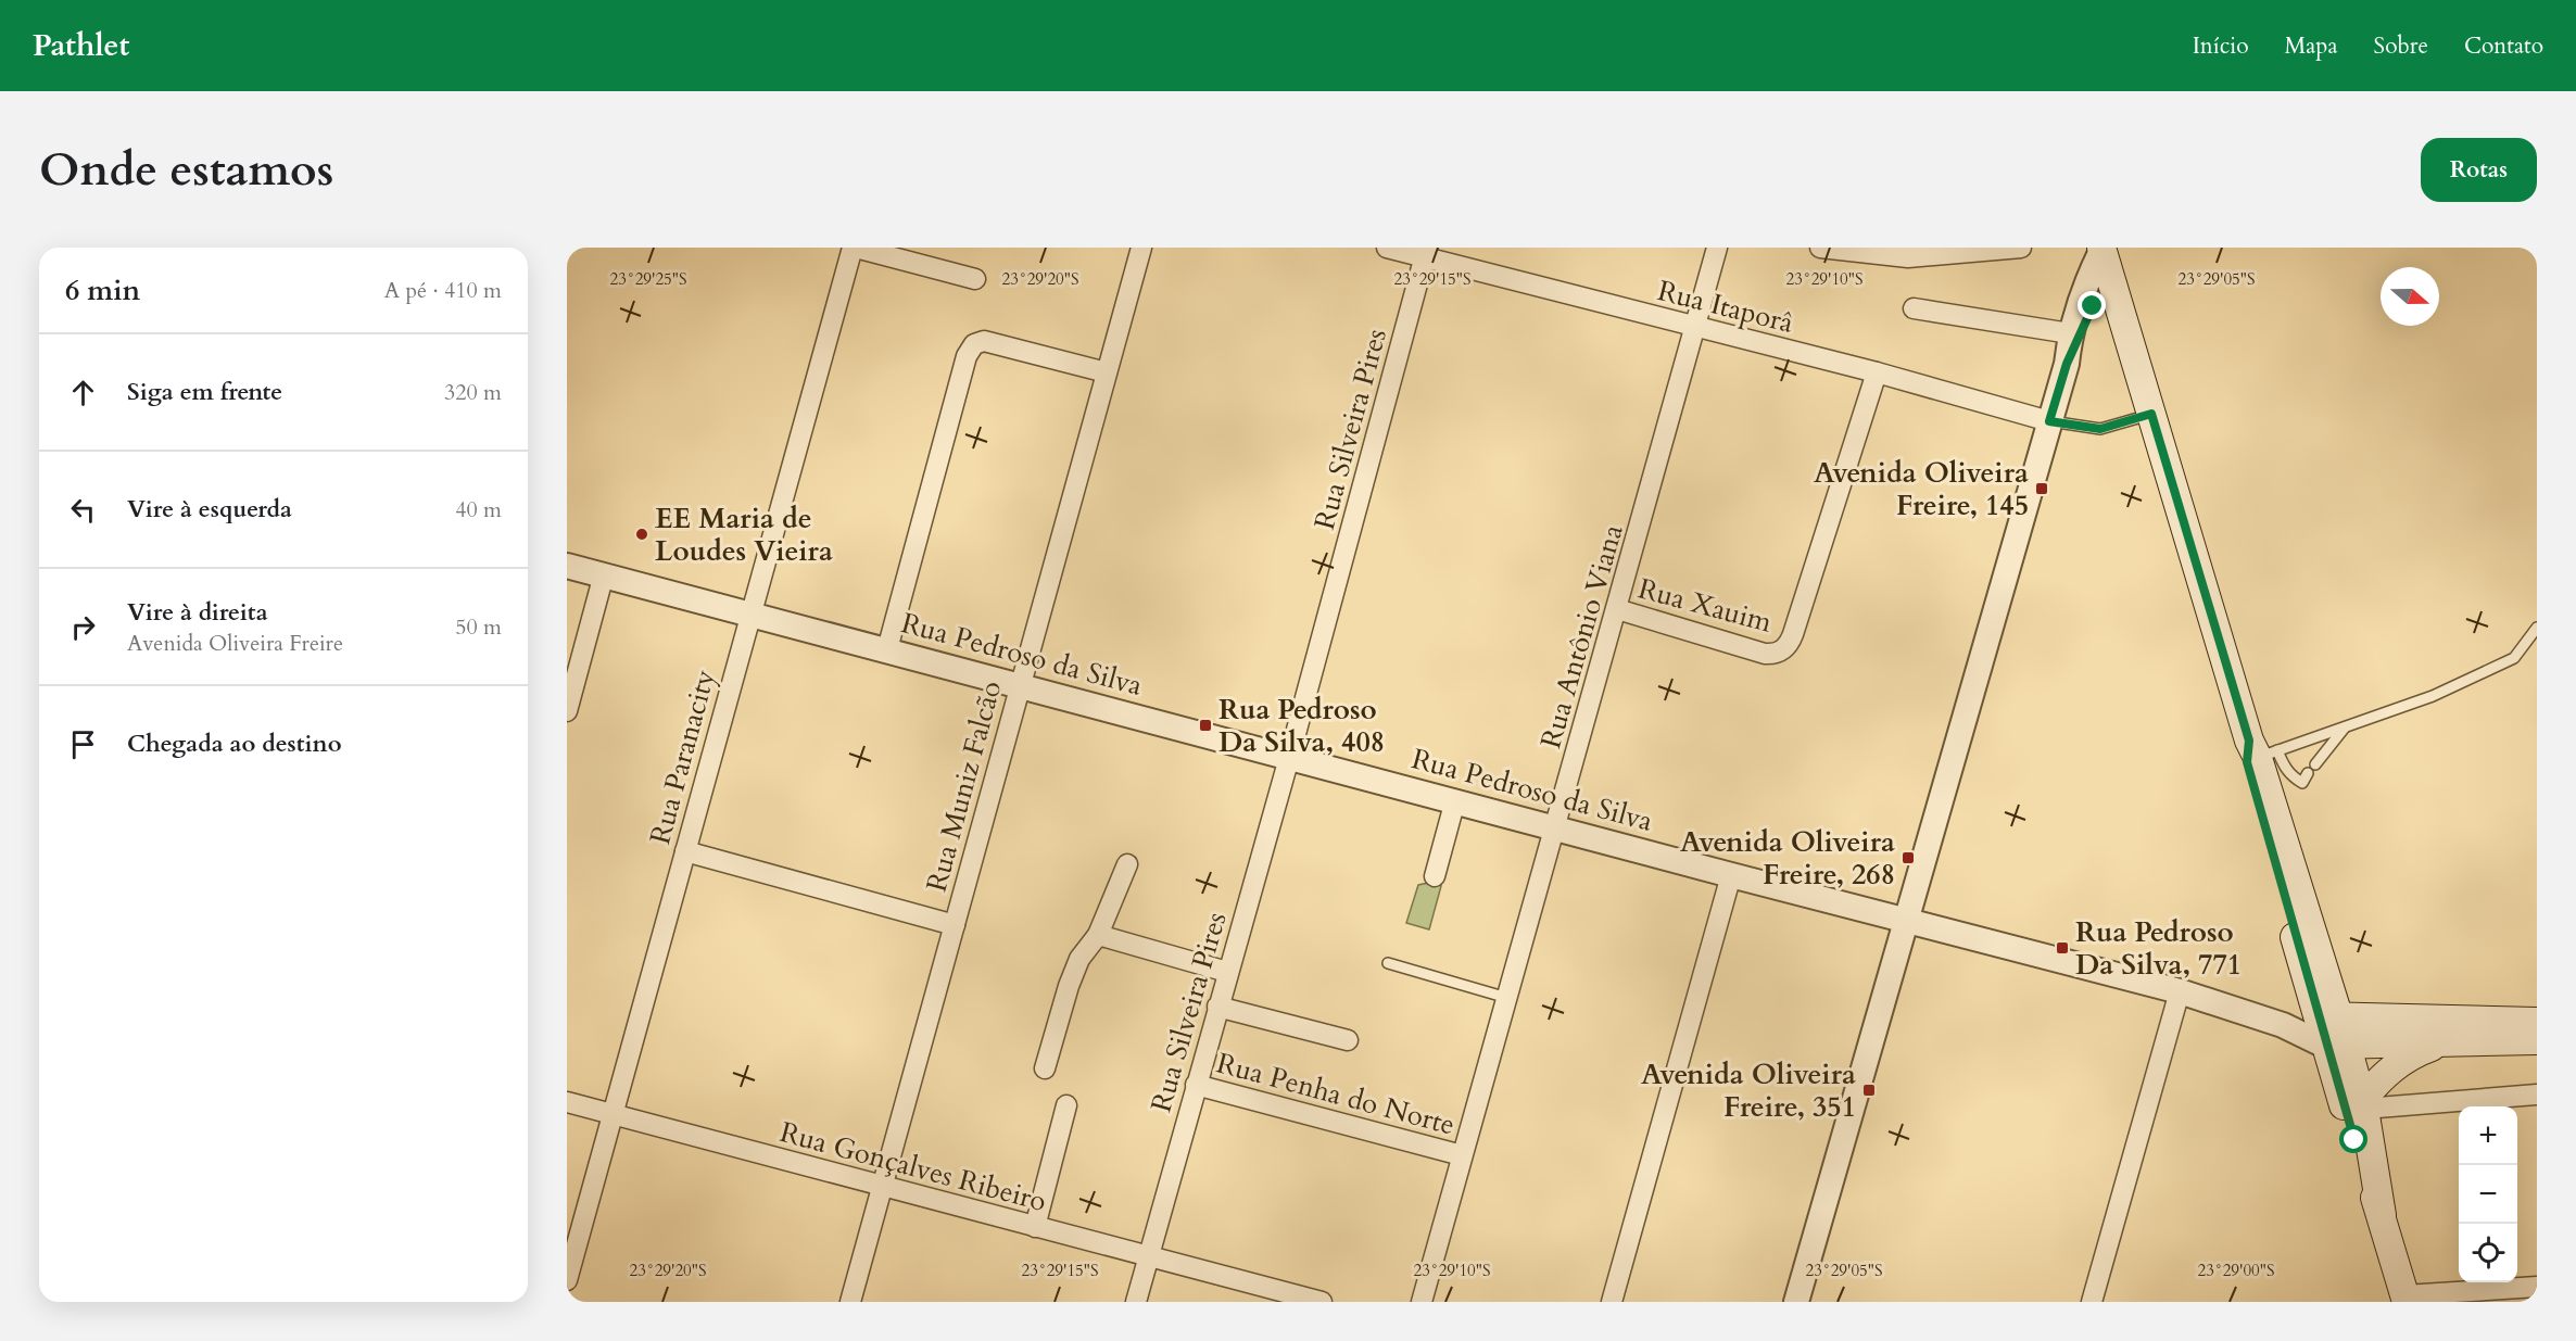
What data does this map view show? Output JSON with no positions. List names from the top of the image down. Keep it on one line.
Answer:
{"streets":{"street":["Rua Itaporâ","Rua Silveira Pires","Rua Xauim","Rua Antônio Viana","Rua Pedroso da Silva","Rua Paranacity","Rua Muniz Falcão","Rua Penha do Norte","Rua Gonçalves Ribeiro"]},"crossings":[["Rua Itaporâ","Rua Silveira Pires"],["Rua Itaporâ","Rua Xauim"],["Rua Itaporâ","Rua Antônio Viana"],["Rua Silveira Pires","Rua Pedroso da Silva"],["Rua Silveira Pires","Rua Penha do Norte"],["Rua Silveira Pires","Rua Gonçalves Ribeiro"],["Rua Xauim","Rua Antônio Viana"],["Rua Antônio Viana","Rua Pedroso da Silva"],["Rua Antônio Viana","Rua Penha do Norte"],["Rua Pedroso da Silva","Rua Paranacity"],["Rua Pedroso da Silva","Rua Muniz Falcão"],["Rua Paranacity","Rua Gonçalves Ribeiro"],["Rua Muniz Falcão","Rua Gonçalves Ribeiro"]],"places":{"transit":["Avenida Oliveira Freire, 145","Rua Pedroso Da Silva, 408","Avenida Oliveira Freire, 268","Rua Pedroso Da Silva, 771","Avenida Oliveira Freire, 351"],"other":["EE Maria de Loudes Vieira"]},"north":"right","page":{"header":"Pathlet","nav":["Início","Mapa","Sobre","Contato"],"buttons":"Rotas","title":"Onde estamos","heading":["6 min","A pé · 410 m"],"list":[["Siga em frente","320 m"],["Vire à esquerda","40 m"],["Vire à direita","Avenida Oliveira Freire","50 m"],"Chegada ao destino"],"map_buttons":["+","−"]},"coordinates":["23°29'25\"S","23°29'20\"S","23°29'15\"S","23°29'10\"S","23°29'05\"S","23°29'00\"S"]}
